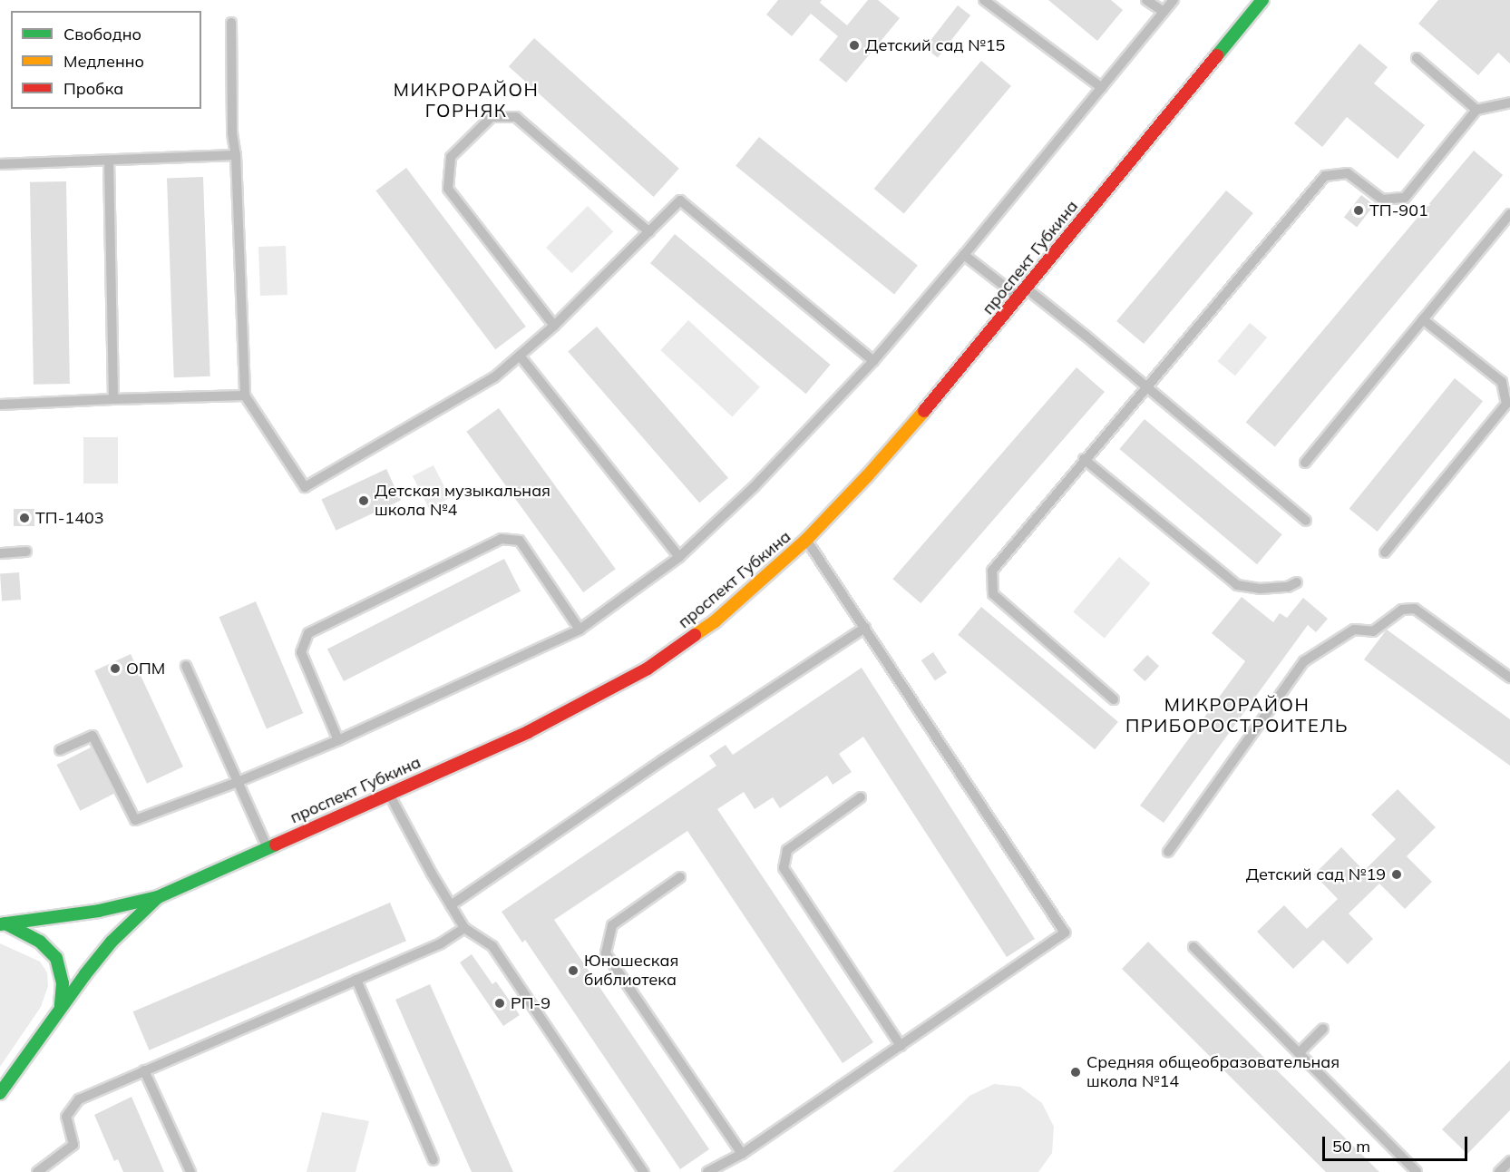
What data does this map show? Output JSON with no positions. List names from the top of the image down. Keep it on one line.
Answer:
{"streets":{"main road":["проспект Губкина"]},"districts":["МИКРОРАЙОН ГОРНЯК","МИКРОРАЙОН ПРИБОРОСТРОИТЕЛЬ"],"places":["Детский сад №15","ТП-901","Детская музыкальная школа №4","ТП-1403","ОПМ","Детский сад №19","Юношеская библиотека","РП-9","Средняя общеобразовательная школа №14"],"legend":["Свободно","Медленно","Пробка"],"scale_bar":"50 m"}
